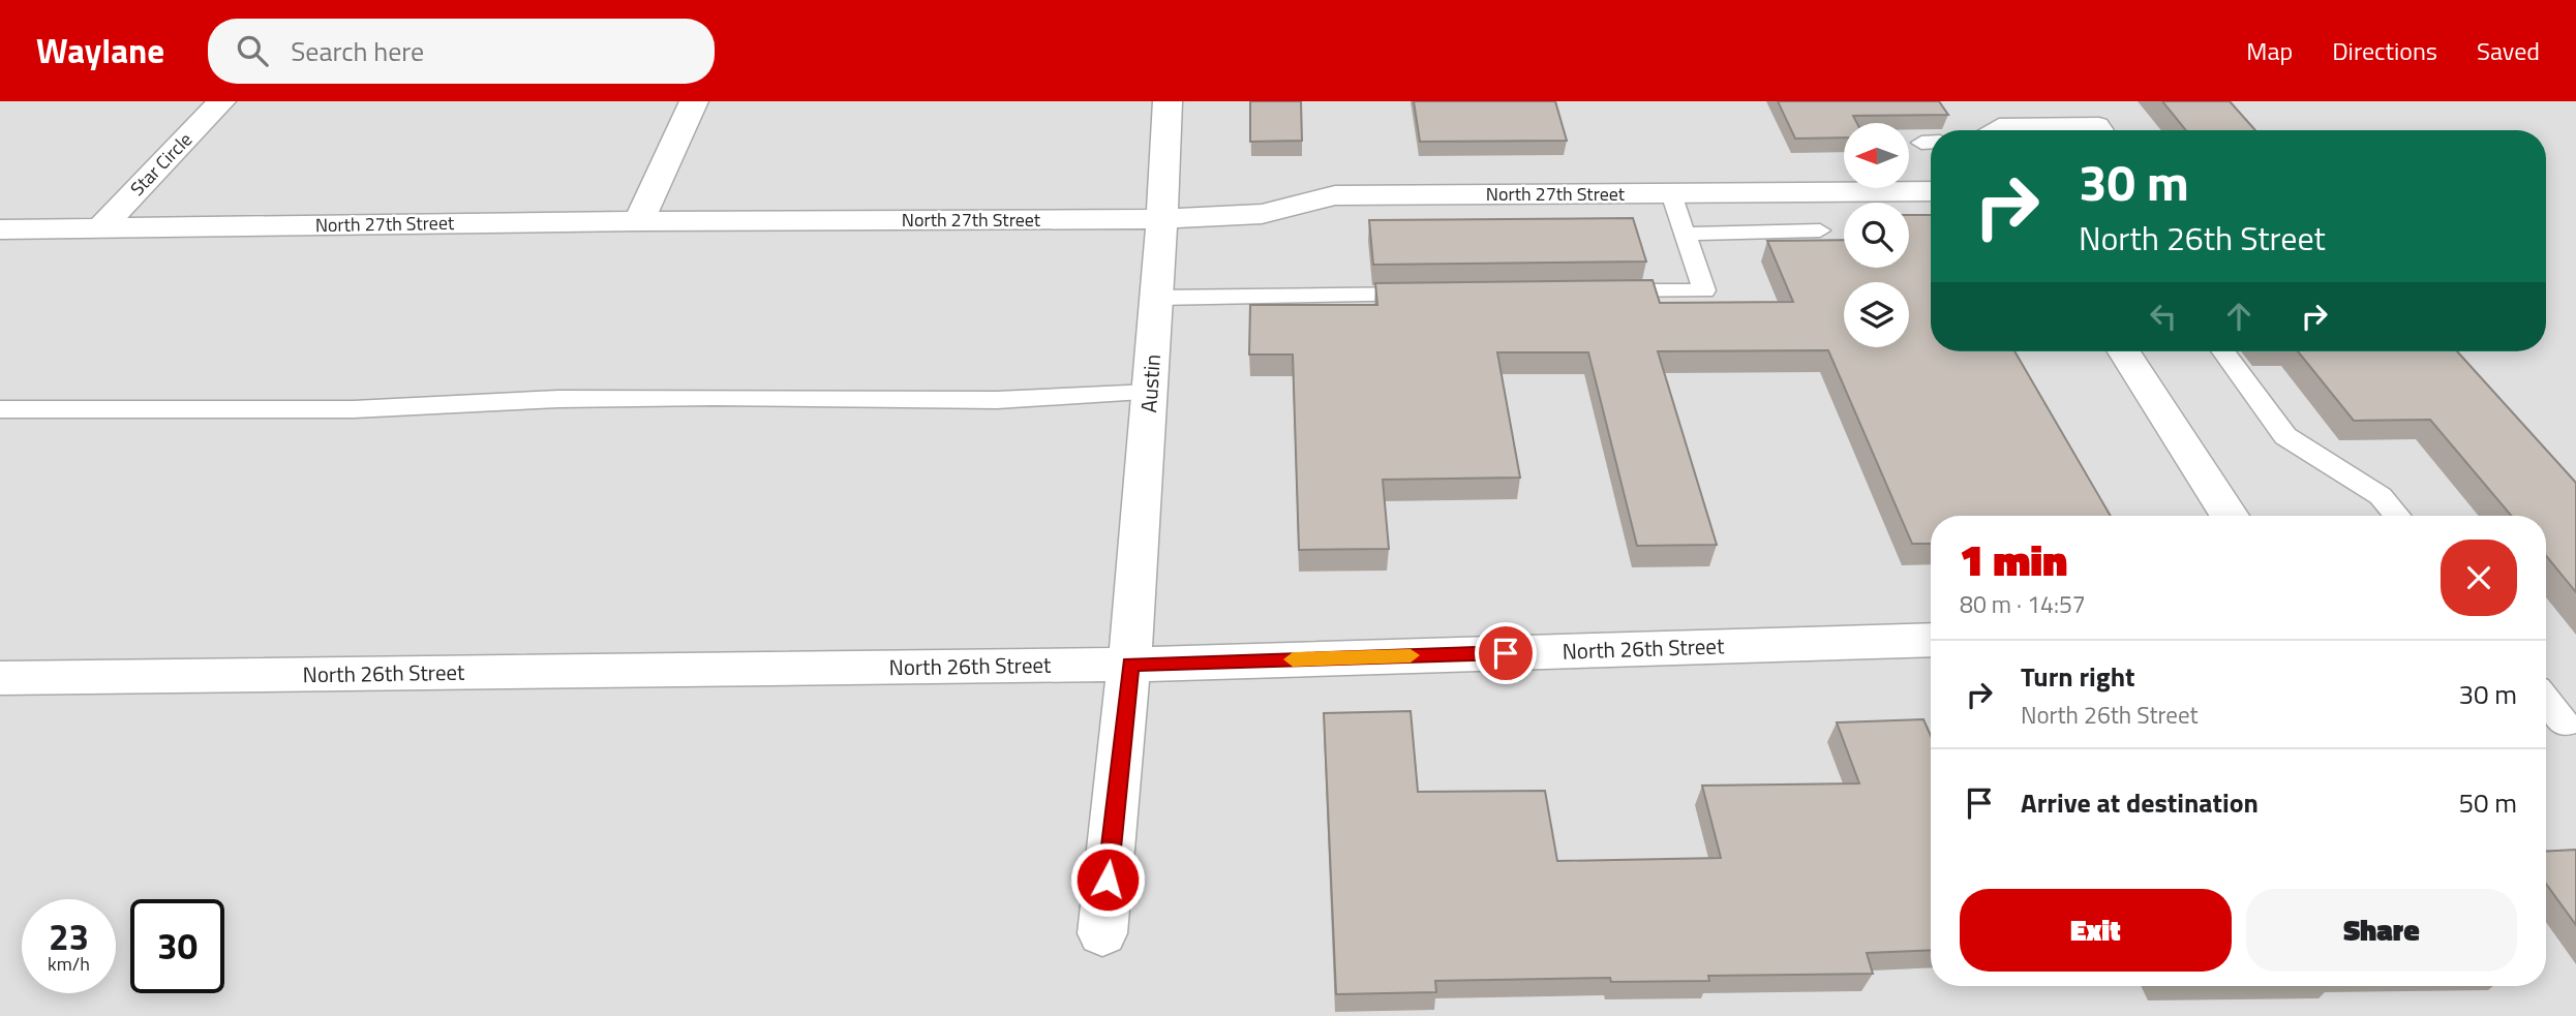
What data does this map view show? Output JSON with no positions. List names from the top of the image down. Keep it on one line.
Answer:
{"streets":{"street":["Star Circle","North 27th Street","Austin","North 26th Street"]},"crossings":[["Star Circle","North 27th Street"],["North 27th Street","Austin"],["Austin","North 26th Street"]],"north":"left","page":{"header":"Waylane","search":"Search here","nav":["Map","Directions","Saved"],"turn":["30 m","North 26th Street"],"heading":["1 min","80 m · 14:57"],"list":[{"name":"Turn right","note":"North 26th Street","value":"30 m"},{"name":"Arrive at destination","value":"50 m"}],"buttons":["Exit","Share"],"speed":"23 km/h","limit":"30"}}
